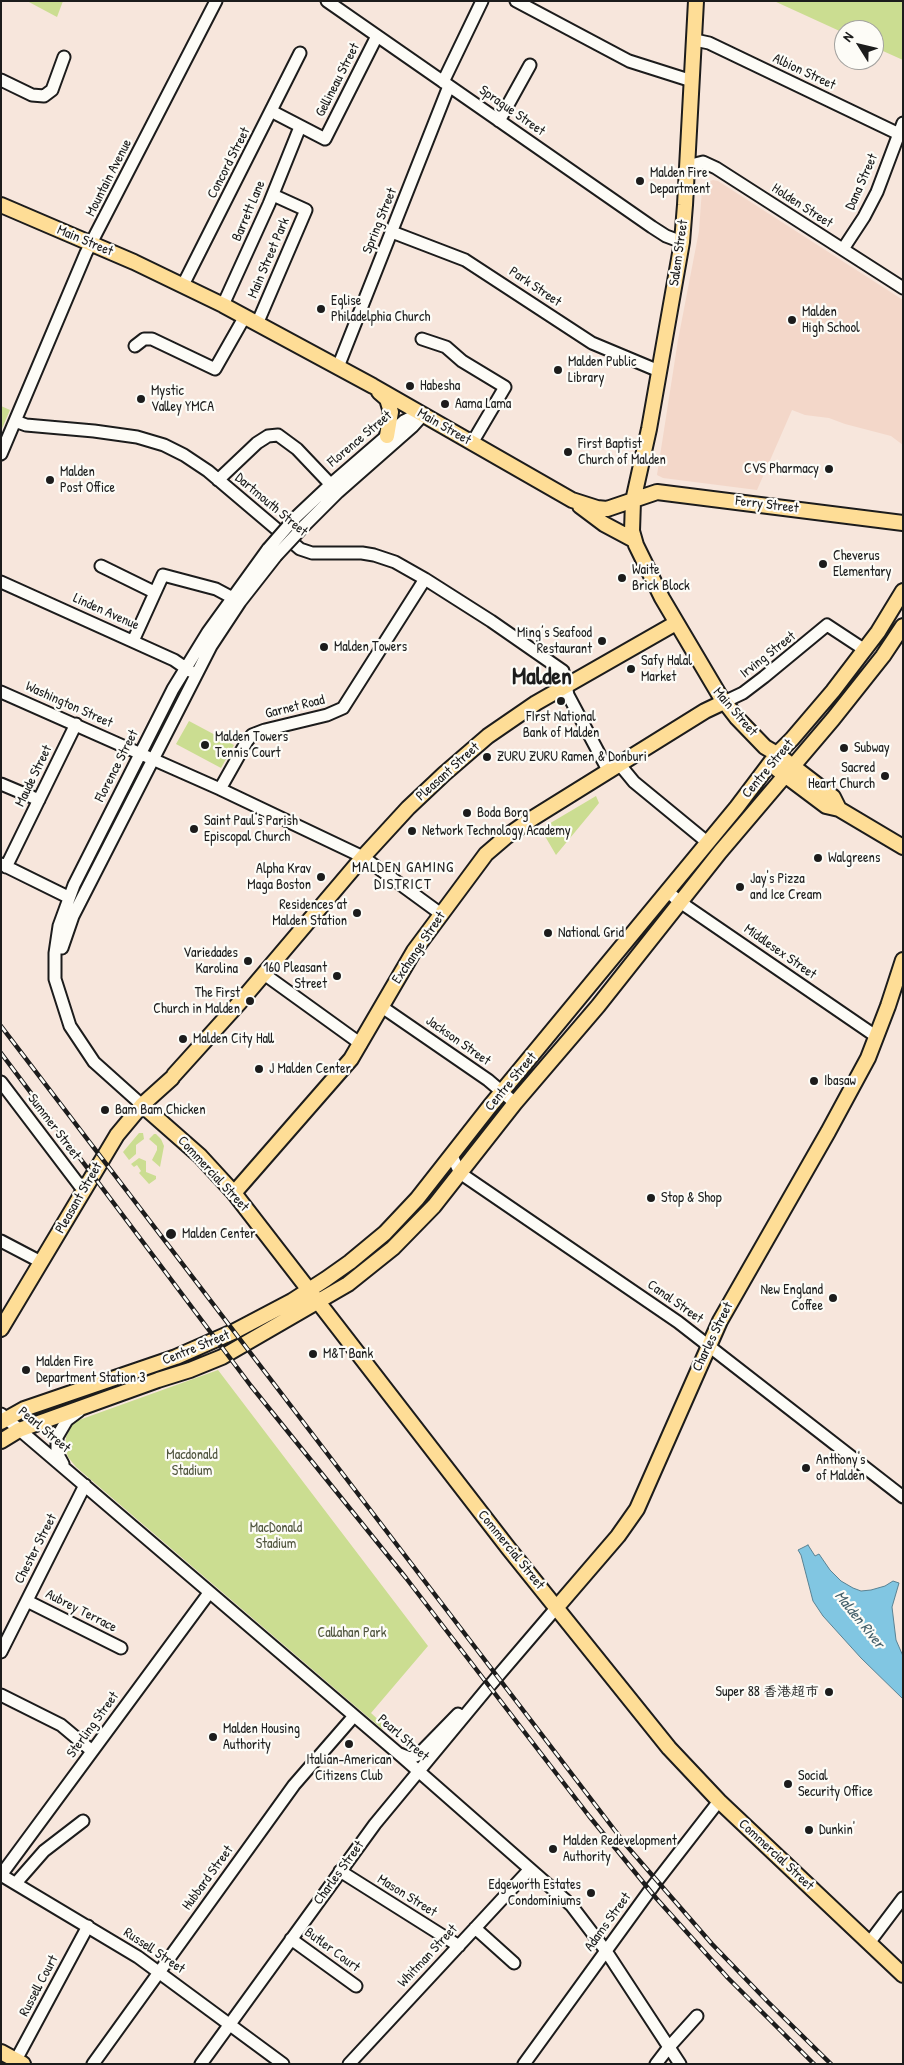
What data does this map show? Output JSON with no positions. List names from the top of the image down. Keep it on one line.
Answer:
{"streets":{"main road":["Main Street","Salem Street","Ferry Street","Centre Street","Pleasant Street","Exchange Street","Commercial Street","Charles Street"],"street":["Albion Street","Gellineau Street","Sprague Street","Concord Street","Mountain Avenue","Dana Street","Holden Street","Barrett Lane","Spring Street","Main Street Park","Park Street","Florence Street","Dartmouth Street","Linden Avenue","Irving Street","Washington Street","Garnet Road","Maude Street","Middlesex Street","Jackson Street","Summer Street","Canal Street","Pearl Street","Chester Street","Aubrey Terrace","Sterling Street","Hubbard Street","Mason Street","Adams Street","Butler Court","Russell Street","Whitman Street","Russell Court"]},"crossings":[["Albion Street","Dana Street"],["Albion Street","Salem Street"],["Gellineau Street","Sprague Street"],["Gellineau Street","Barrett Lane"],["Sprague Street","Spring Street"],["Sprague Street","Salem Street"],["Concord Street","Main Street"],["Mountain Avenue","Main Street"],["Mountain Avenue","Dartmouth Street"],["Dana Street","Holden Street"],["Holden Street","Salem Street"],["Barrett Lane","Main Street"],["Barrett Lane","Main Street Park"],["Spring Street","Main Street"],["Spring Street","Park Street"],["Main Street","Salem Street"],["Main Street","Main Street Park"],["Main Street","Florence Street"],["Main Street","Ferry Street"],["Main Street","Irving Street"],["Main Street","Centre Street"],["Main Street","Pleasant Street"],["Main Street","Exchange Street"],["Salem Street","Park Street"],["Salem Street","Ferry Street"],["Florence Street","Linden Avenue"],["Florence Street","Washington Street"],["Florence Street","Pleasant Street"],["Florence Street","Commercial Street"],["Dartmouth Street","Garnet Road"],["Dartmouth Street","Pleasant Street"],["Irving Street","Centre Street"],["Irving Street","Exchange Street"],["Washington Street","Garnet Road"],["Washington Street","Pleasant Street"],["Washington Street","Maude Street"],["Washington Street","Exchange Street"],["Centre Street","Middlesex Street"],["Centre Street","Jackson Street"],["Centre Street","Commercial Street"],["Centre Street","Canal Street"],["Centre Street","Pearl Street"],["Pleasant Street","Summer Street"],["Pleasant Street","Commercial Street"],["Exchange Street","Jackson Street"],["Exchange Street","Commercial Street"],["Middlesex Street","Charles Street"],["Commercial Street","Charles Street"],["Commercial Street","Adams Street"],["Canal Street","Charles Street"],["Charles Street","Pearl Street"],["Charles Street","Mason Street"],["Charles Street","Butler Court"],["Charles Street","Russell Street"],["Pearl Street","Chester Street"],["Pearl Street","Sterling Street"],["Pearl Street","Hubbard Street"],["Pearl Street","Adams Street"],["Pearl Street","Whitman Street"],["Chester Street","Aubrey Terrace"],["Sterling Street","Russell Street"],["Hubbard Street","Russell Street"],["Mason Street","Whitman Street"],["Russell Street","Russell Court"]],"districts":["Malden","MALDEN GAMING DISTRICT"],"water":["Malden River"],"parks":["Macdonald Stadium","MacDonald Stadium","Callahan Park"],"places":["Malden Fire Department","Eglise Philadelphia Church","Malden High School","Malden Public Library","Habesha","Mystic Valley YMCA","Aama Lama","First Baptist Church of Malden","CVS Pharmacy","Malden Post Office","Cheverus Elementary","Waite Brick Block","Ming’s Seafood Restaurant","Malden Towers","Safy Halal Market","FIrst National Bank of Malden","Malden Towers Tennis Court","Subway","ZURU ZURU Ramen & Donburi","Sacred Heart Church","Boda Borg","Saint Paul's Parish Episcopal Church","Network Technology Academy","Walgreens","Alpha Krav Maga Boston","Jay's Pizza and Ice Cream","Residences at Malden Station","National Grid","Variedades Karolina","160 Pleasant Street","The First Church in Malden","Malden City Hall","J Malden Center","Ibasaw","Bam Bam Chicken","Stop & Shop","Malden Center","New England Coffee","M&T Bank","Malden Fire Department Station 3","Anthony's of Malden","Super 88 香港超市","Malden Housing Authority","Italian-American Citizens Club","Social Security Office","Dunkin'","Malden Redevelopment Authority","Edgeworth Estates Condominiums"],"north":"top left"}
